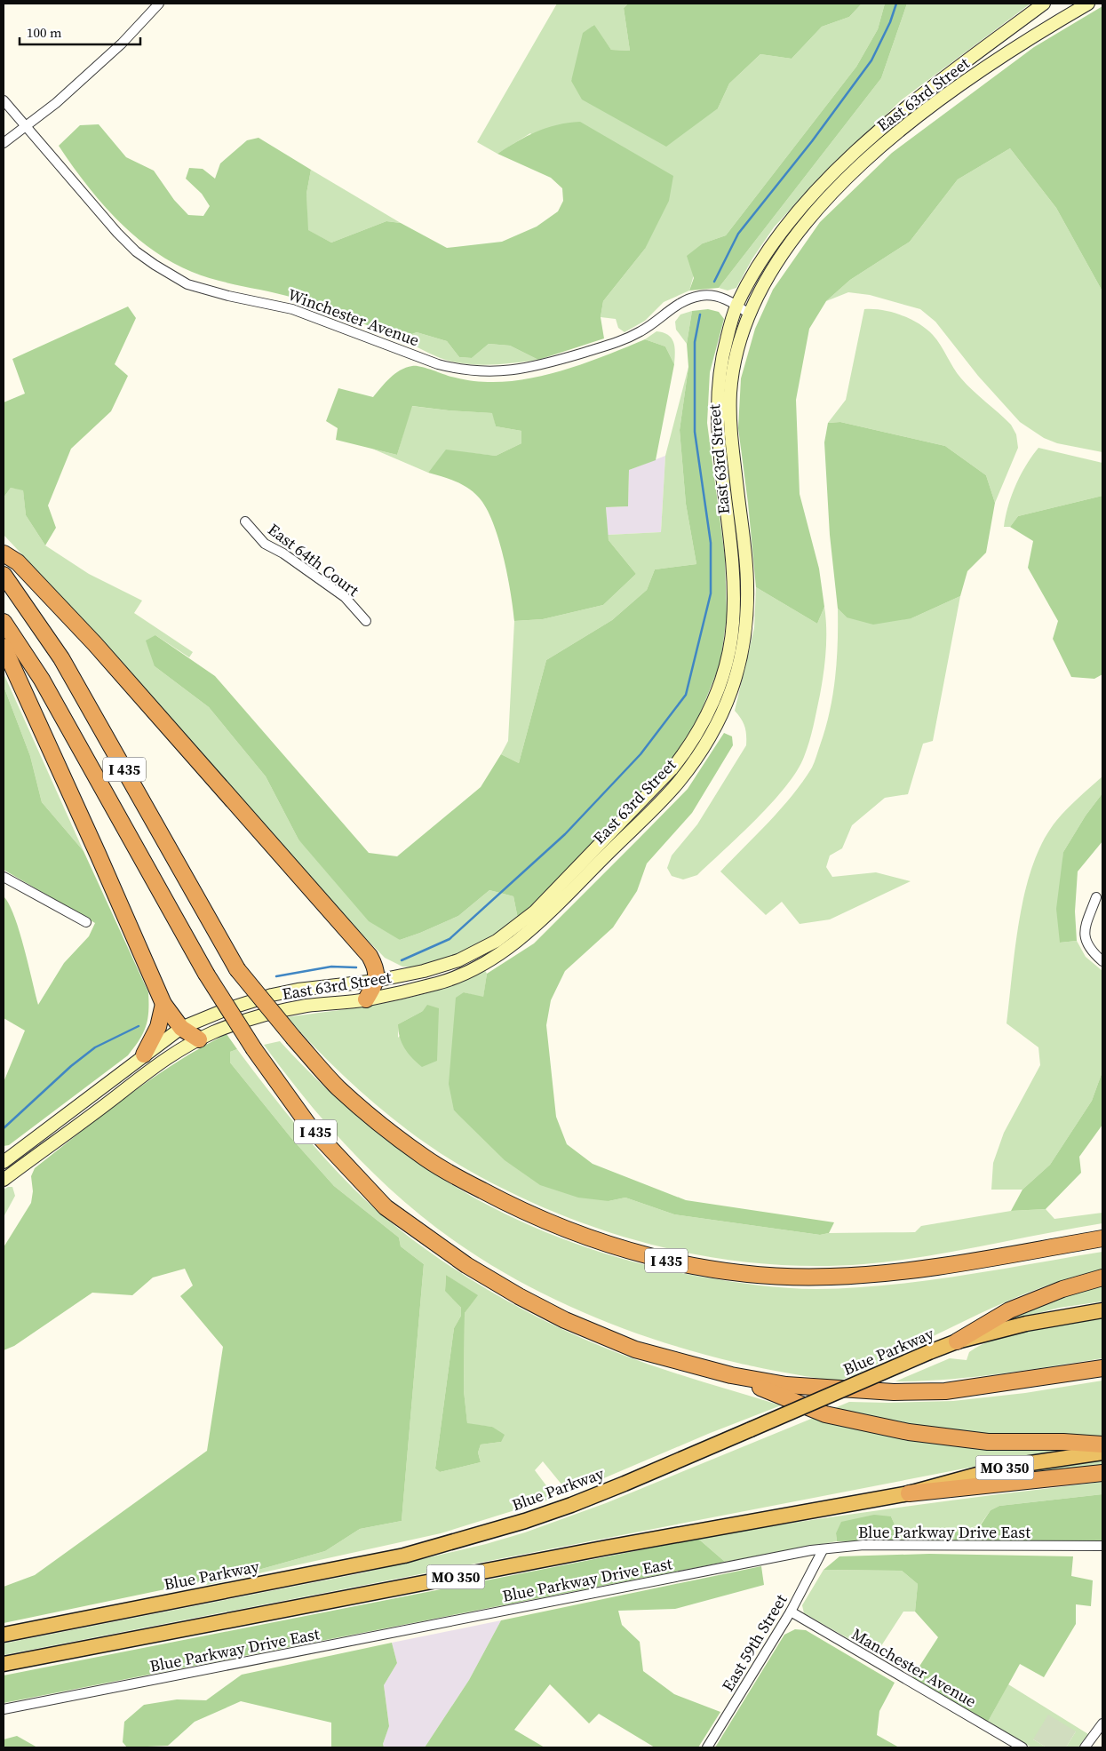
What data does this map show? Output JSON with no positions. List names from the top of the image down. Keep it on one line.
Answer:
{"streets":{"highway":["I 435","Blue Parkway","MO 350"],"main road":["East 63rd Street"],"street":["Winchester Avenue","East 64th Court","Blue Parkway Drive East","East 59th Street","Manchester Avenue"]},"crossings":[["East 63rd Street","Winchester Avenue"],["Blue Parkway Drive East","East 59th Street"],["East 59th Street","Manchester Avenue"]],"scale_bar":"100 m"}
